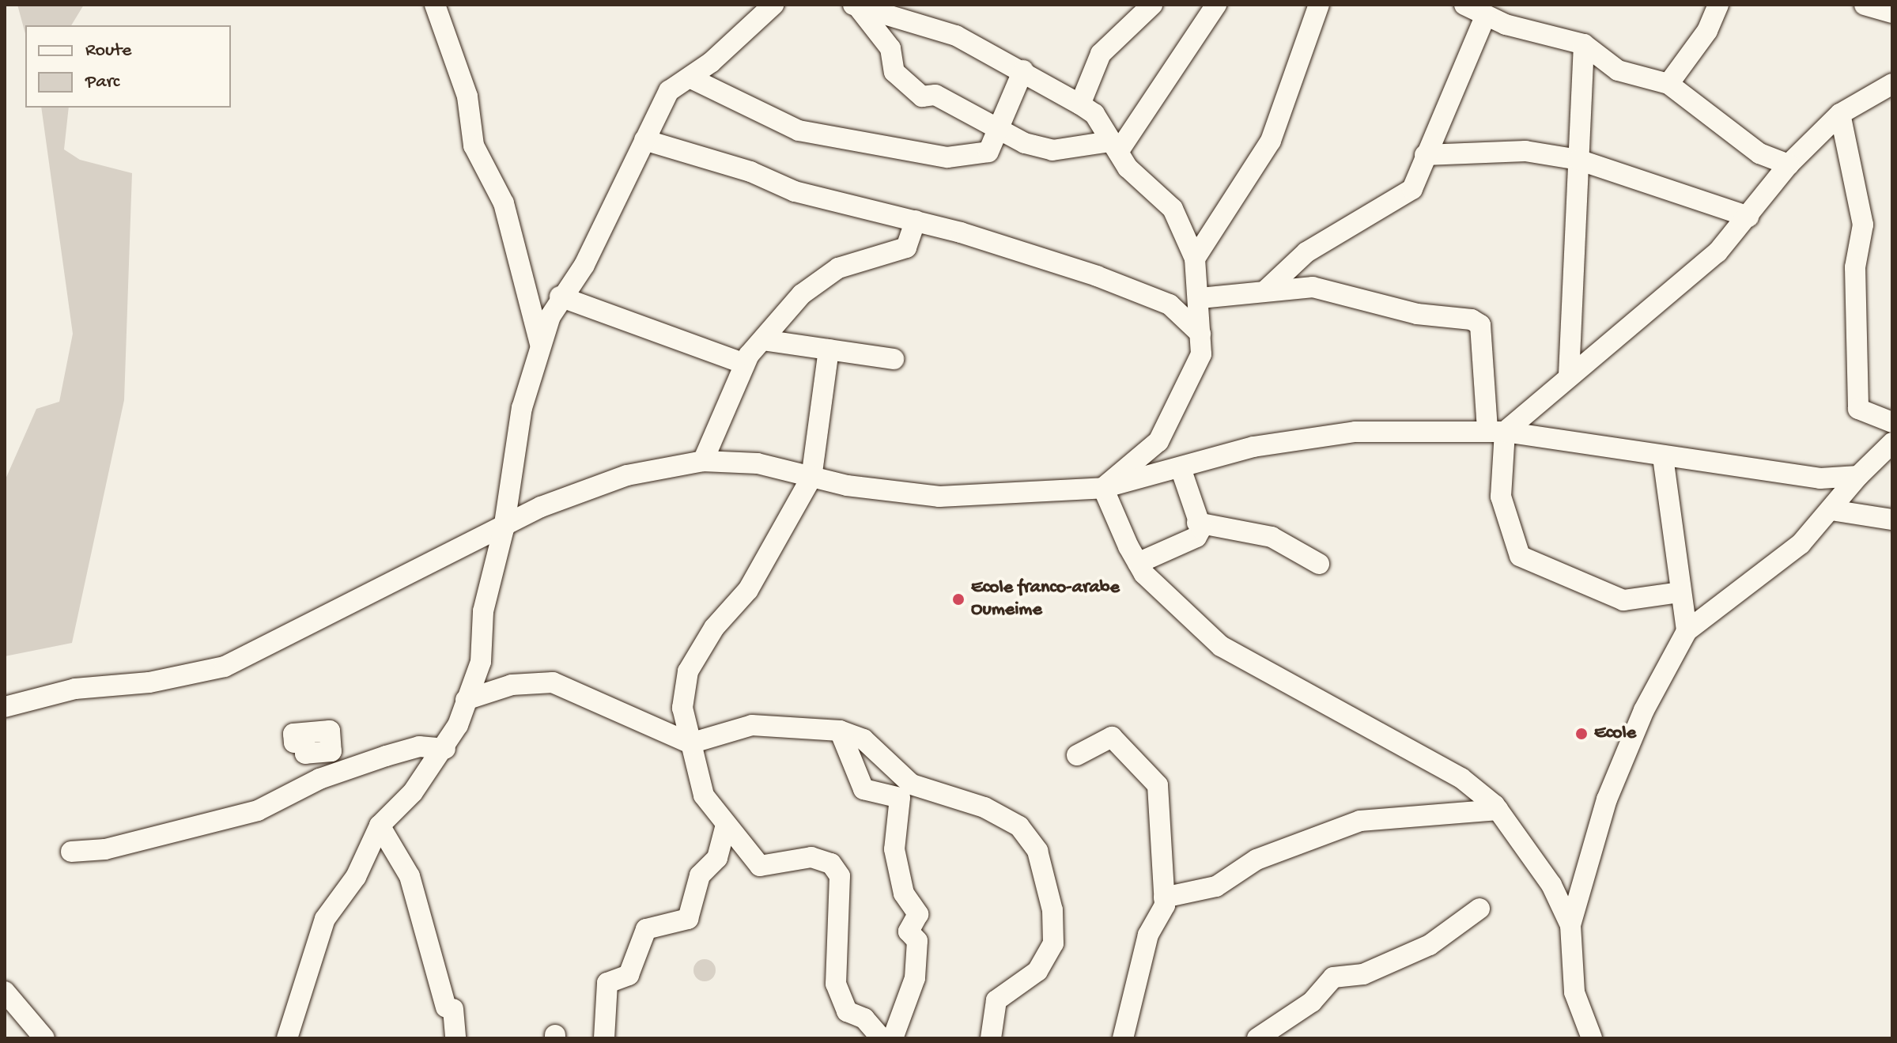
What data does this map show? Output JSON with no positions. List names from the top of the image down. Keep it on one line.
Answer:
{"places":["Ecole franco-arabe Oumeime","Ecole"],"legend":["Route","Parc"]}
